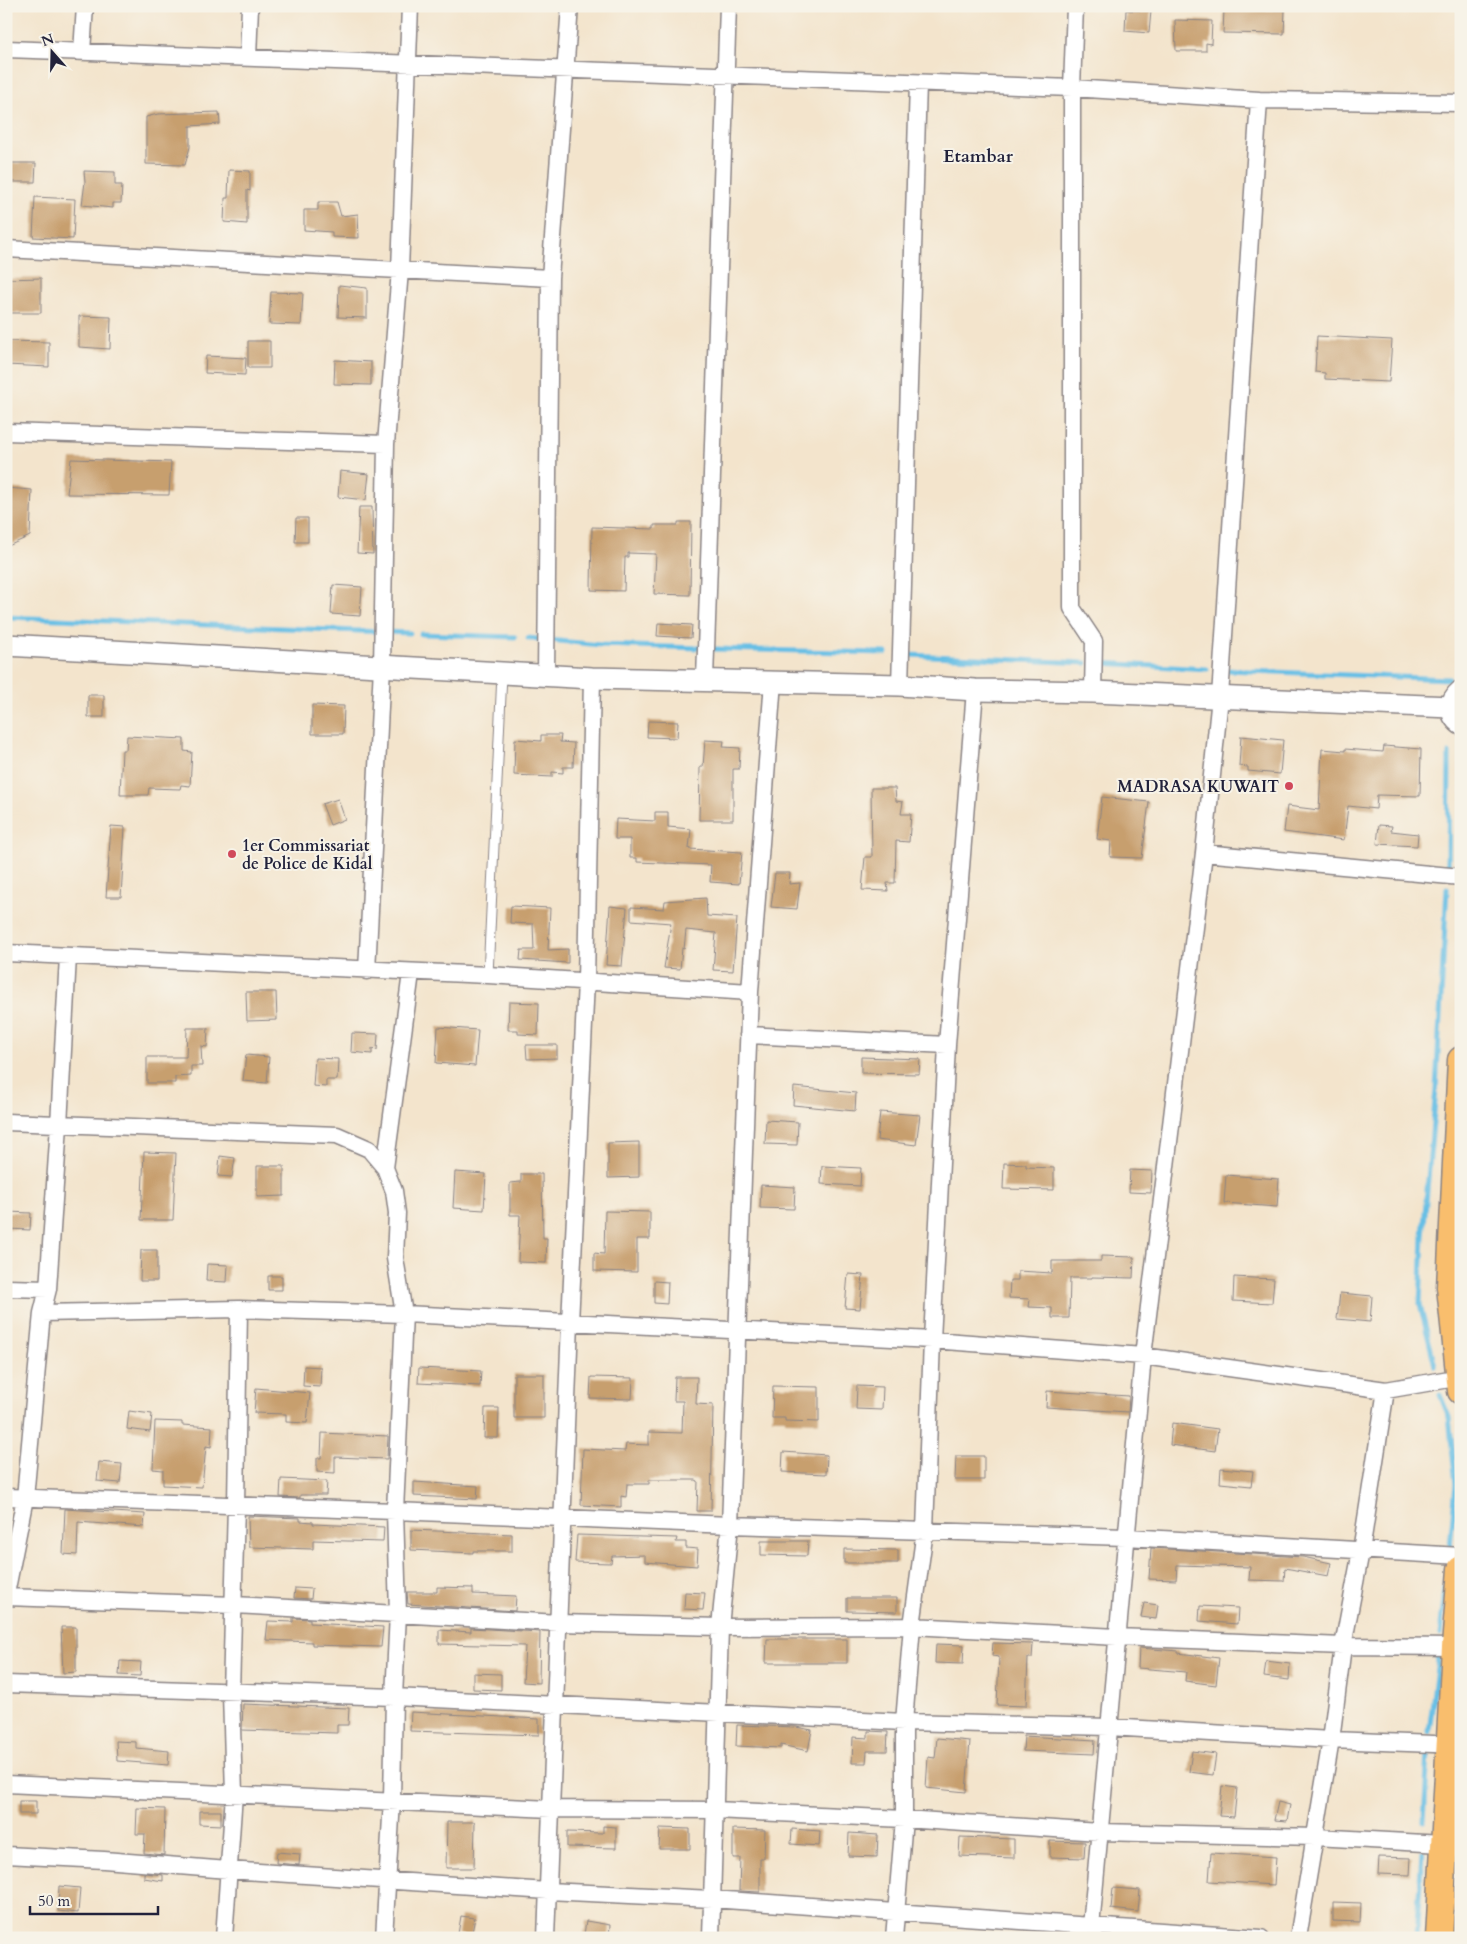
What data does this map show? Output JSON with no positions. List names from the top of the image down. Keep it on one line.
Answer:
{"districts":["Etambar"],"places":["MADRASA KUWAIT","1er Commissariat de Police de Kidal"],"scale_bar":"50 m","north":"top"}
